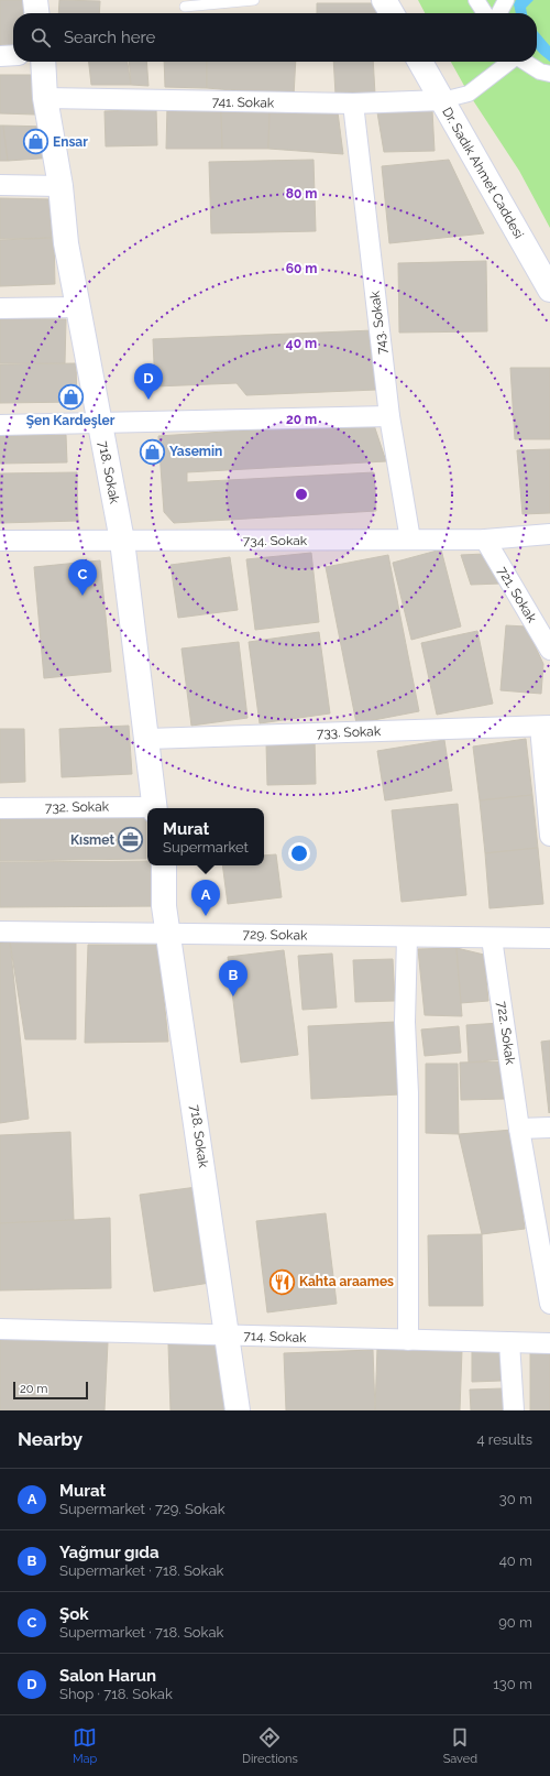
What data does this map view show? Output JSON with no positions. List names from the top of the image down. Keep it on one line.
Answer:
{"streets":{"street":["741. Sokak","Dr. Sadık Ahmet Caddesi","743. Sokak","718. Sokak","734. Sokak","721. Sokak","733. Sokak","732. Sokak","729. Sokak","722. Sokak","714. Sokak"]},"crossings":[["741. Sokak","Dr. Sadık Ahmet Caddesi"],["741. Sokak","743. Sokak"],["741. Sokak","718. Sokak"],["743. Sokak","734. Sokak"],["718. Sokak","734. Sokak"],["718. Sokak","733. Sokak"],["718. Sokak","729. Sokak"],["718. Sokak","714. Sokak"],["734. Sokak","721. Sokak"],["729. Sokak","722. Sokak"]],"places":{"shop":["Ensar","Şen Kardeşler","Yasemin"],"office":["Kısmet"],"restaurant":["Kahta araames"]},"scale_bar":"20 m","page":{"search":"Search here","pins":["D","C","A","B"],"popup":["Murat","Supermarket"],"scale":"20 m","heading":["Nearby","4 results"],"list":[{"mark":"A","name":"Murat","note":"Supermarket · 729. Sokak","value":"30 m"},{"mark":"B","name":"Yağmur gıda","note":"Supermarket · 718. Sokak","value":"40 m"},{"mark":"C","name":"Şok","note":"Supermarket · 718. Sokak","value":"90 m"},{"mark":"D","name":"Salon Harun","note":"Shop · 718. Sokak","value":"130 m"}],"nav":["Map","Directions","Saved"]},"rings":["80 m","60 m","40 m","20 m"]}
